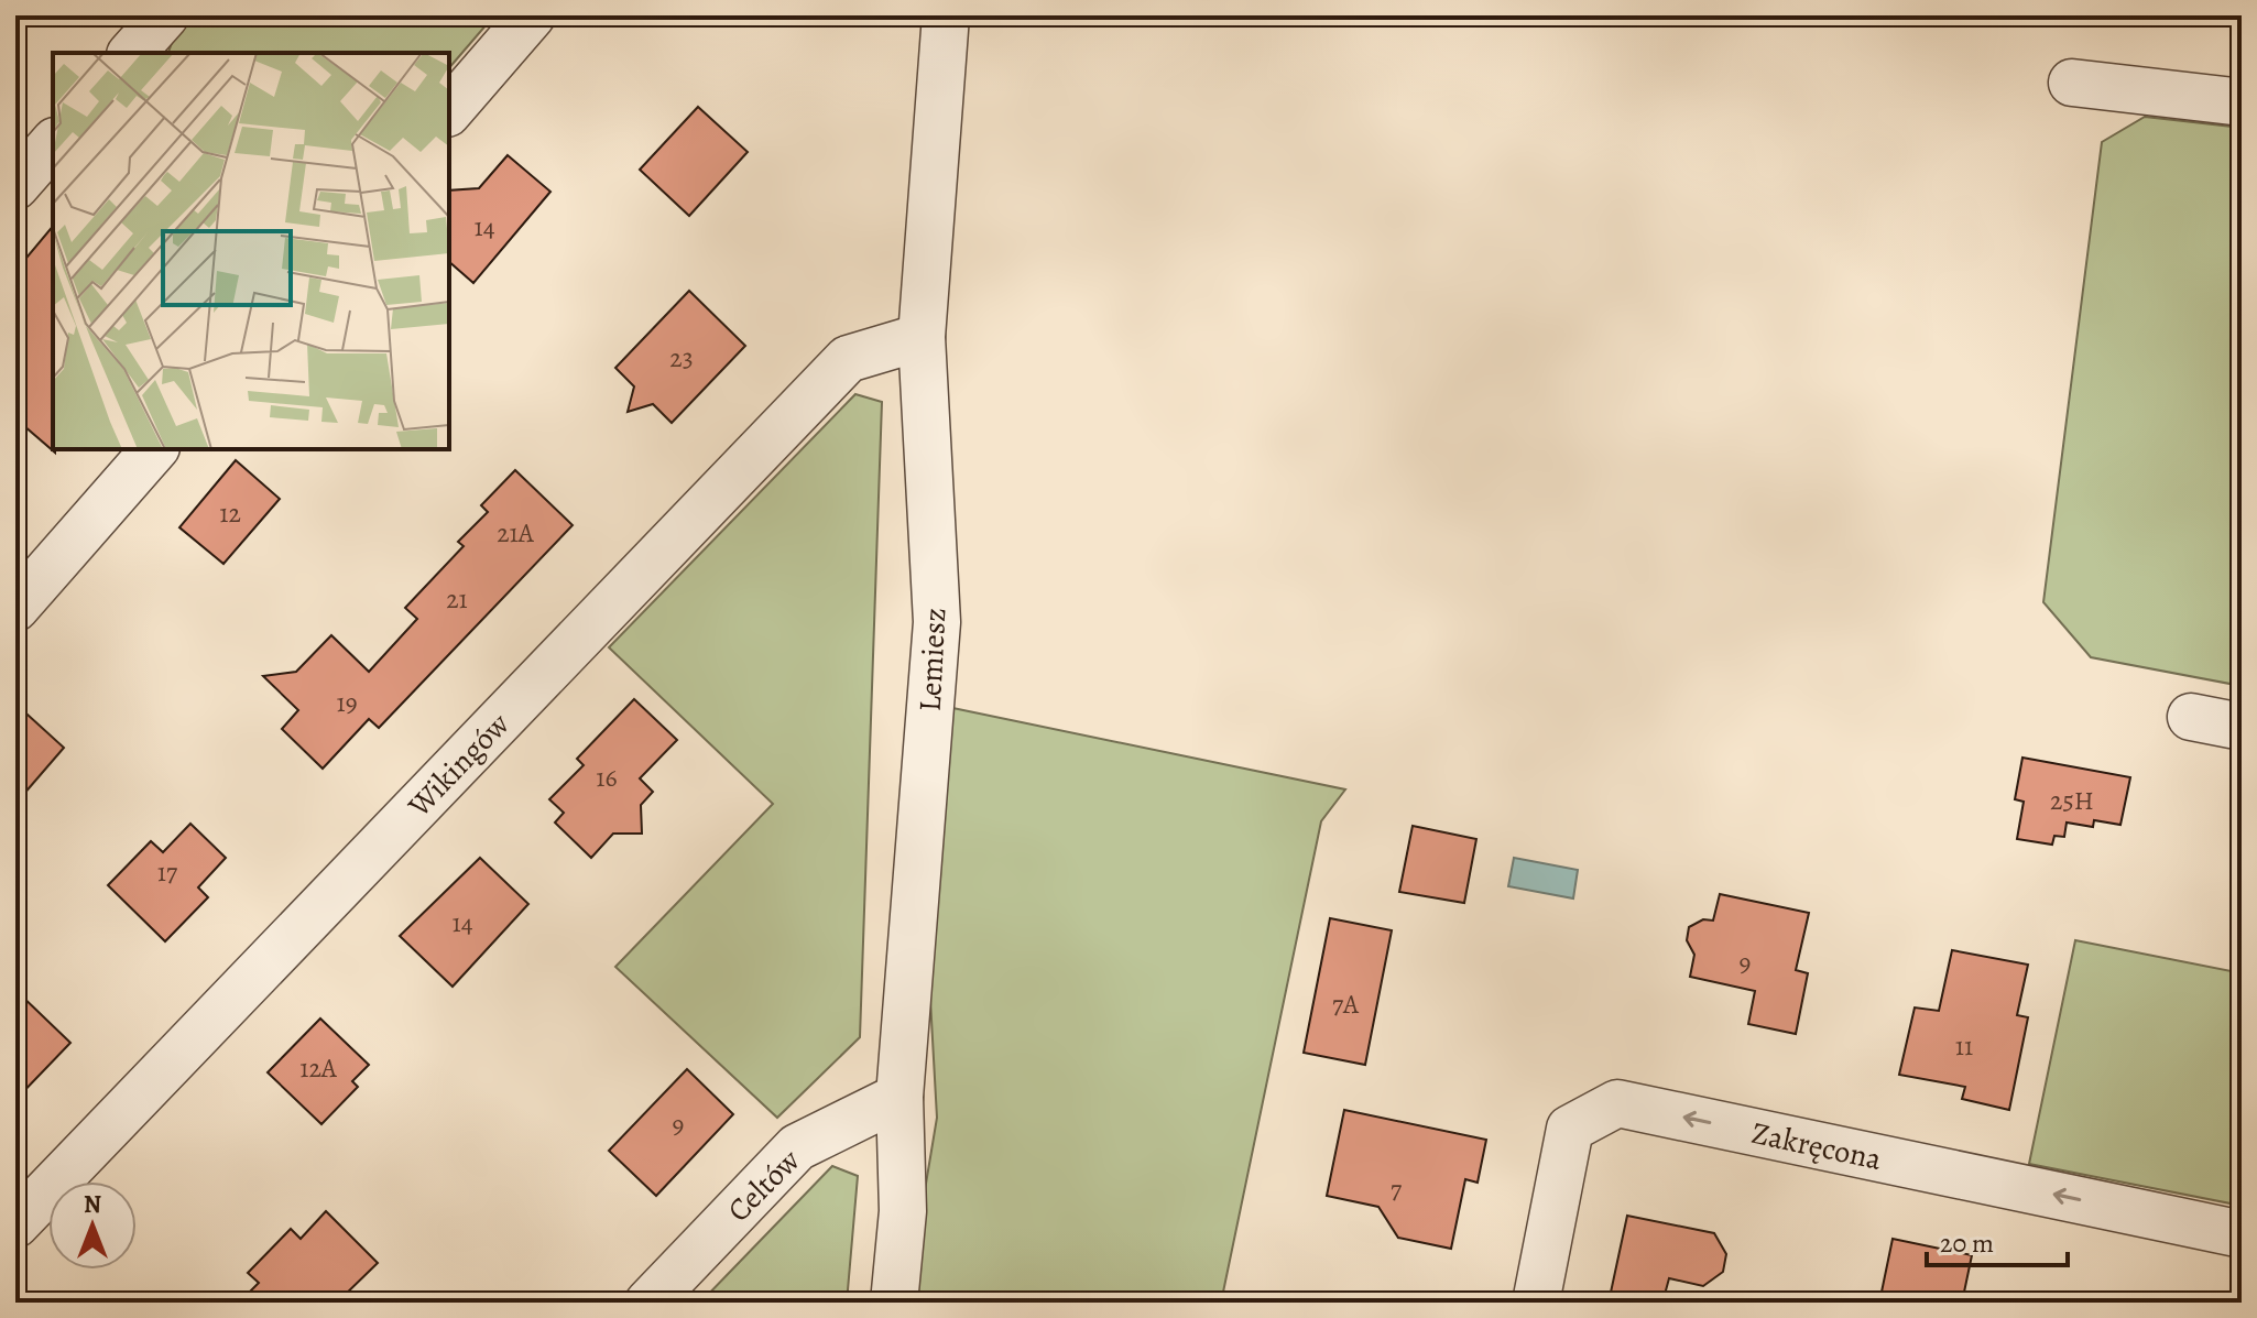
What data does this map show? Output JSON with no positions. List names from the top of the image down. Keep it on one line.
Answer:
{"streets":{"street":["Lemiesz","Wikingów","Zakręcona","Celtów"]},"crossings":[["Lemiesz","Wikingów"],["Lemiesz","Celtów"]],"one_way":["Zakręcona"],"house_numbers":["14","23","12","21A","21","19","16","25H","17","14","9","7A","11","12A","9","7"],"scale_bar":"20 m","north":"top"}
